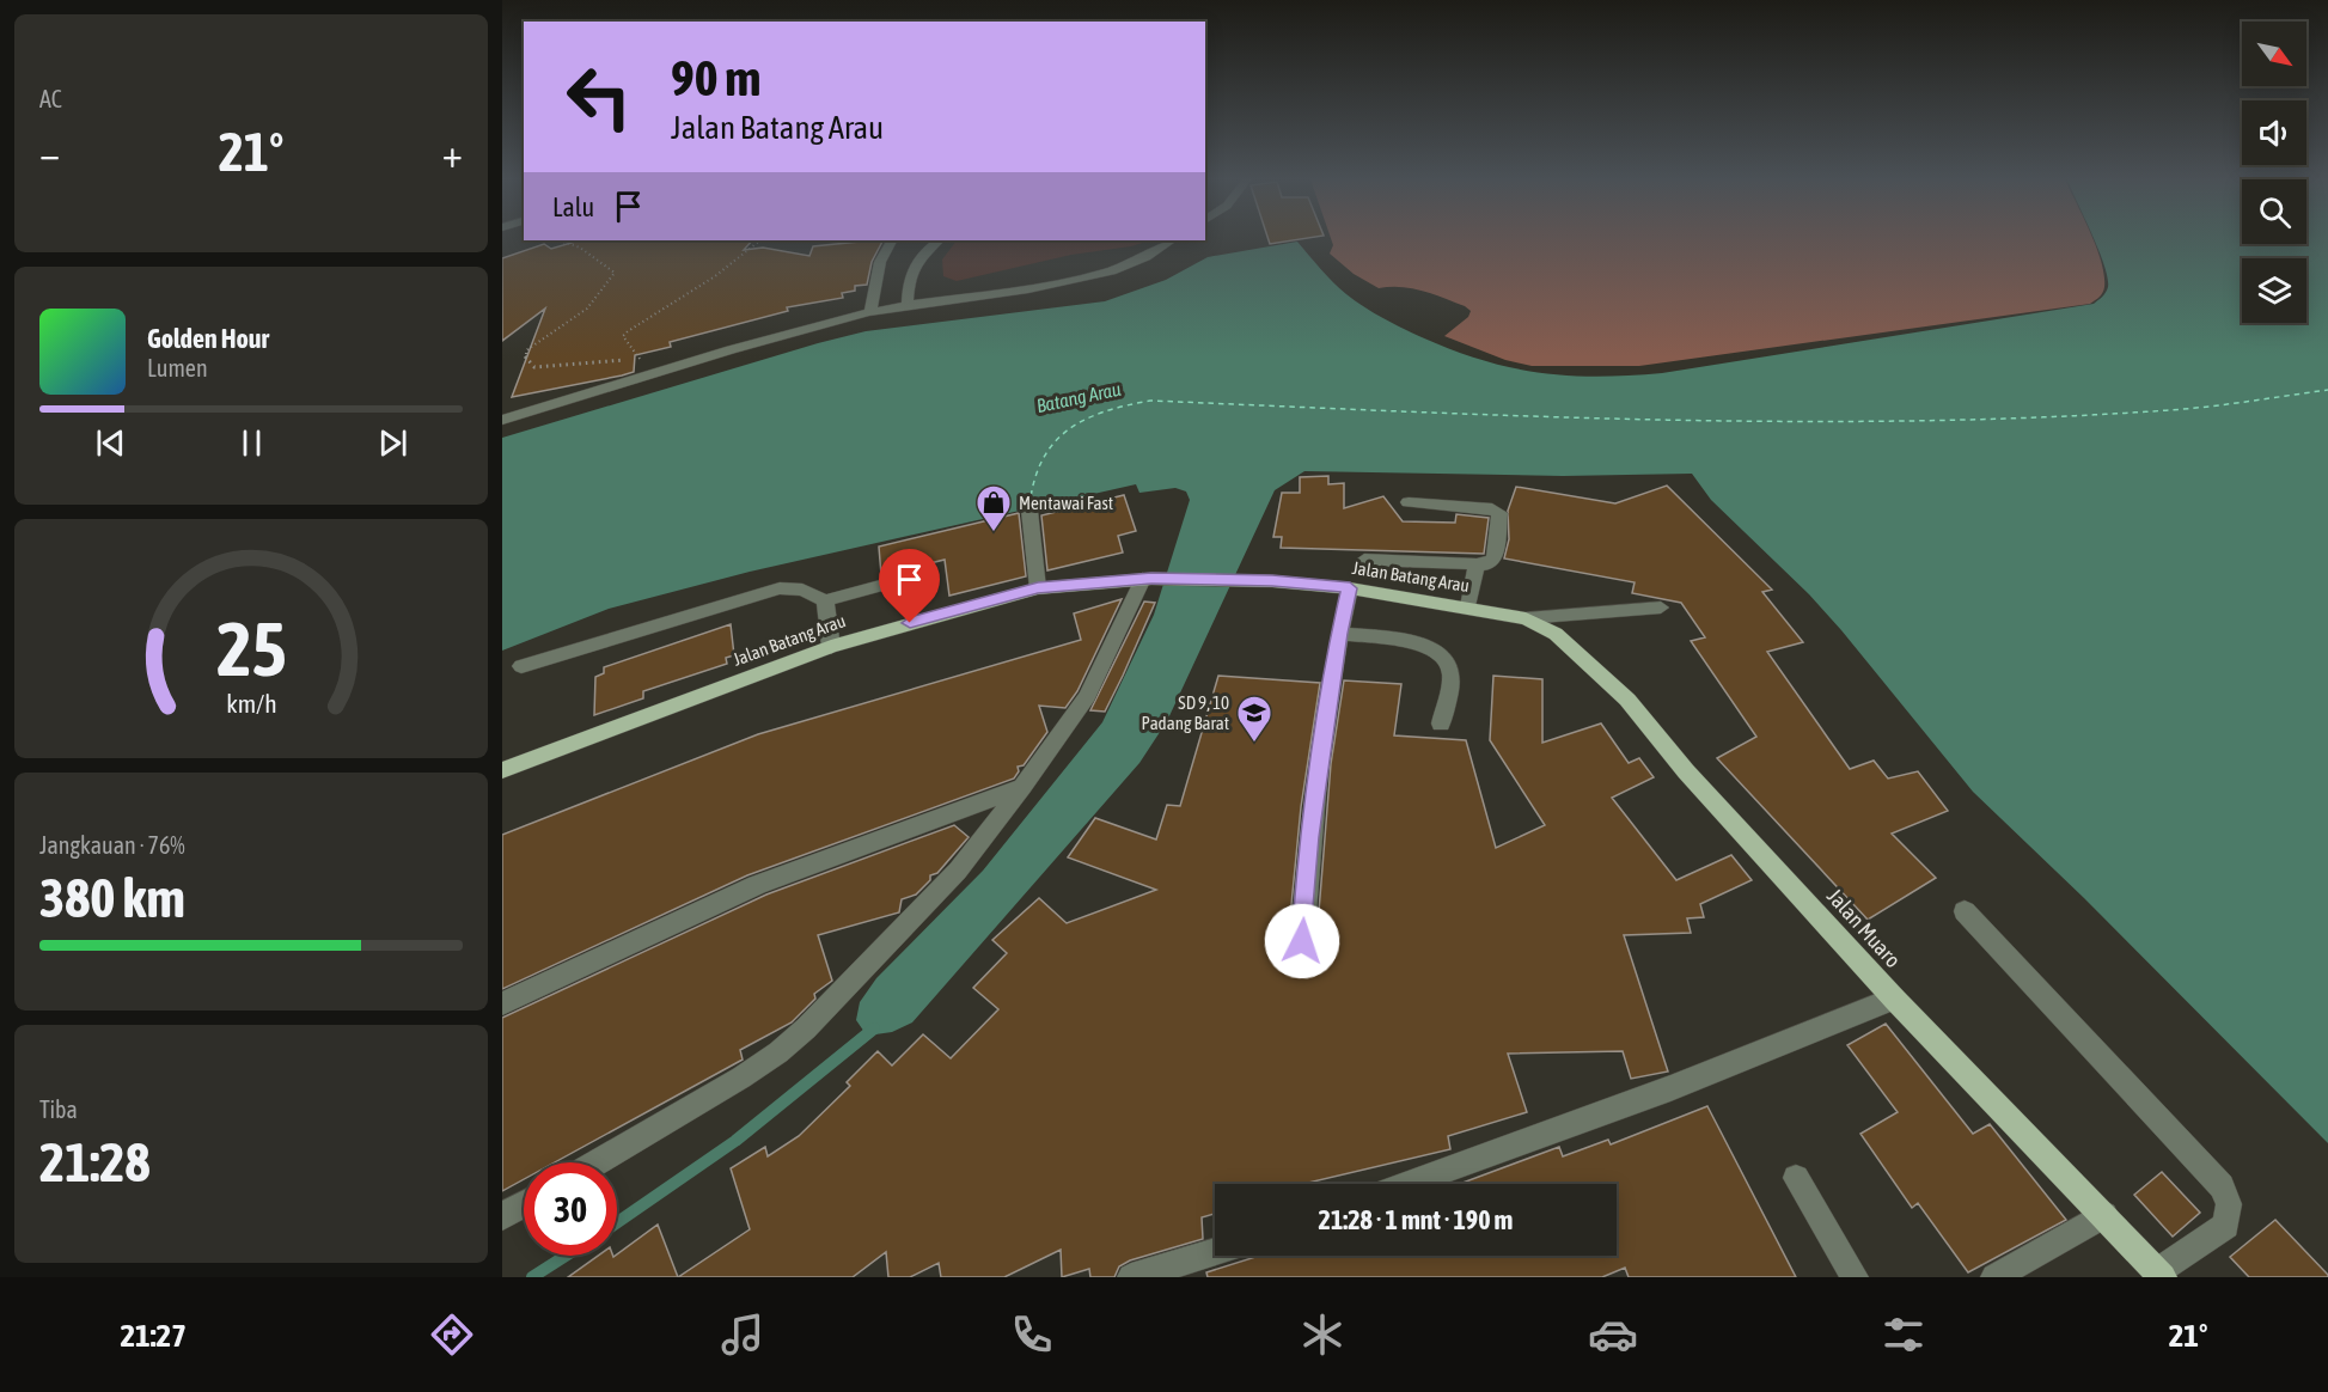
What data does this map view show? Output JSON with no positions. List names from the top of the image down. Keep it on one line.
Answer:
{"streets":{"main road":["Jalan Batang Arau","Jalan Muaro"]},"crossings":[["Jalan Batang Arau","Jalan Muaro"]],"water":["Batang Arau"],"places":{"shop":["Mentawai Fast"],"school or university":["SD 9, 10 Padang Barat"]},"north":"bottom right","page":{"tile":["AC",["Jangkauan · 76%","380 km"],["Tiba","21:28"]],"turn":["90 m","Jalan Batang Arau"],"heat":["−","21°","+"],"then":"Lalu","song":["Golden Hour","Lumen"],"limit":"30","trip":"21:28 · 1 mnt · 190 m","tabs":["21:27","21°"],"gauge":["25","km/h"]}}
